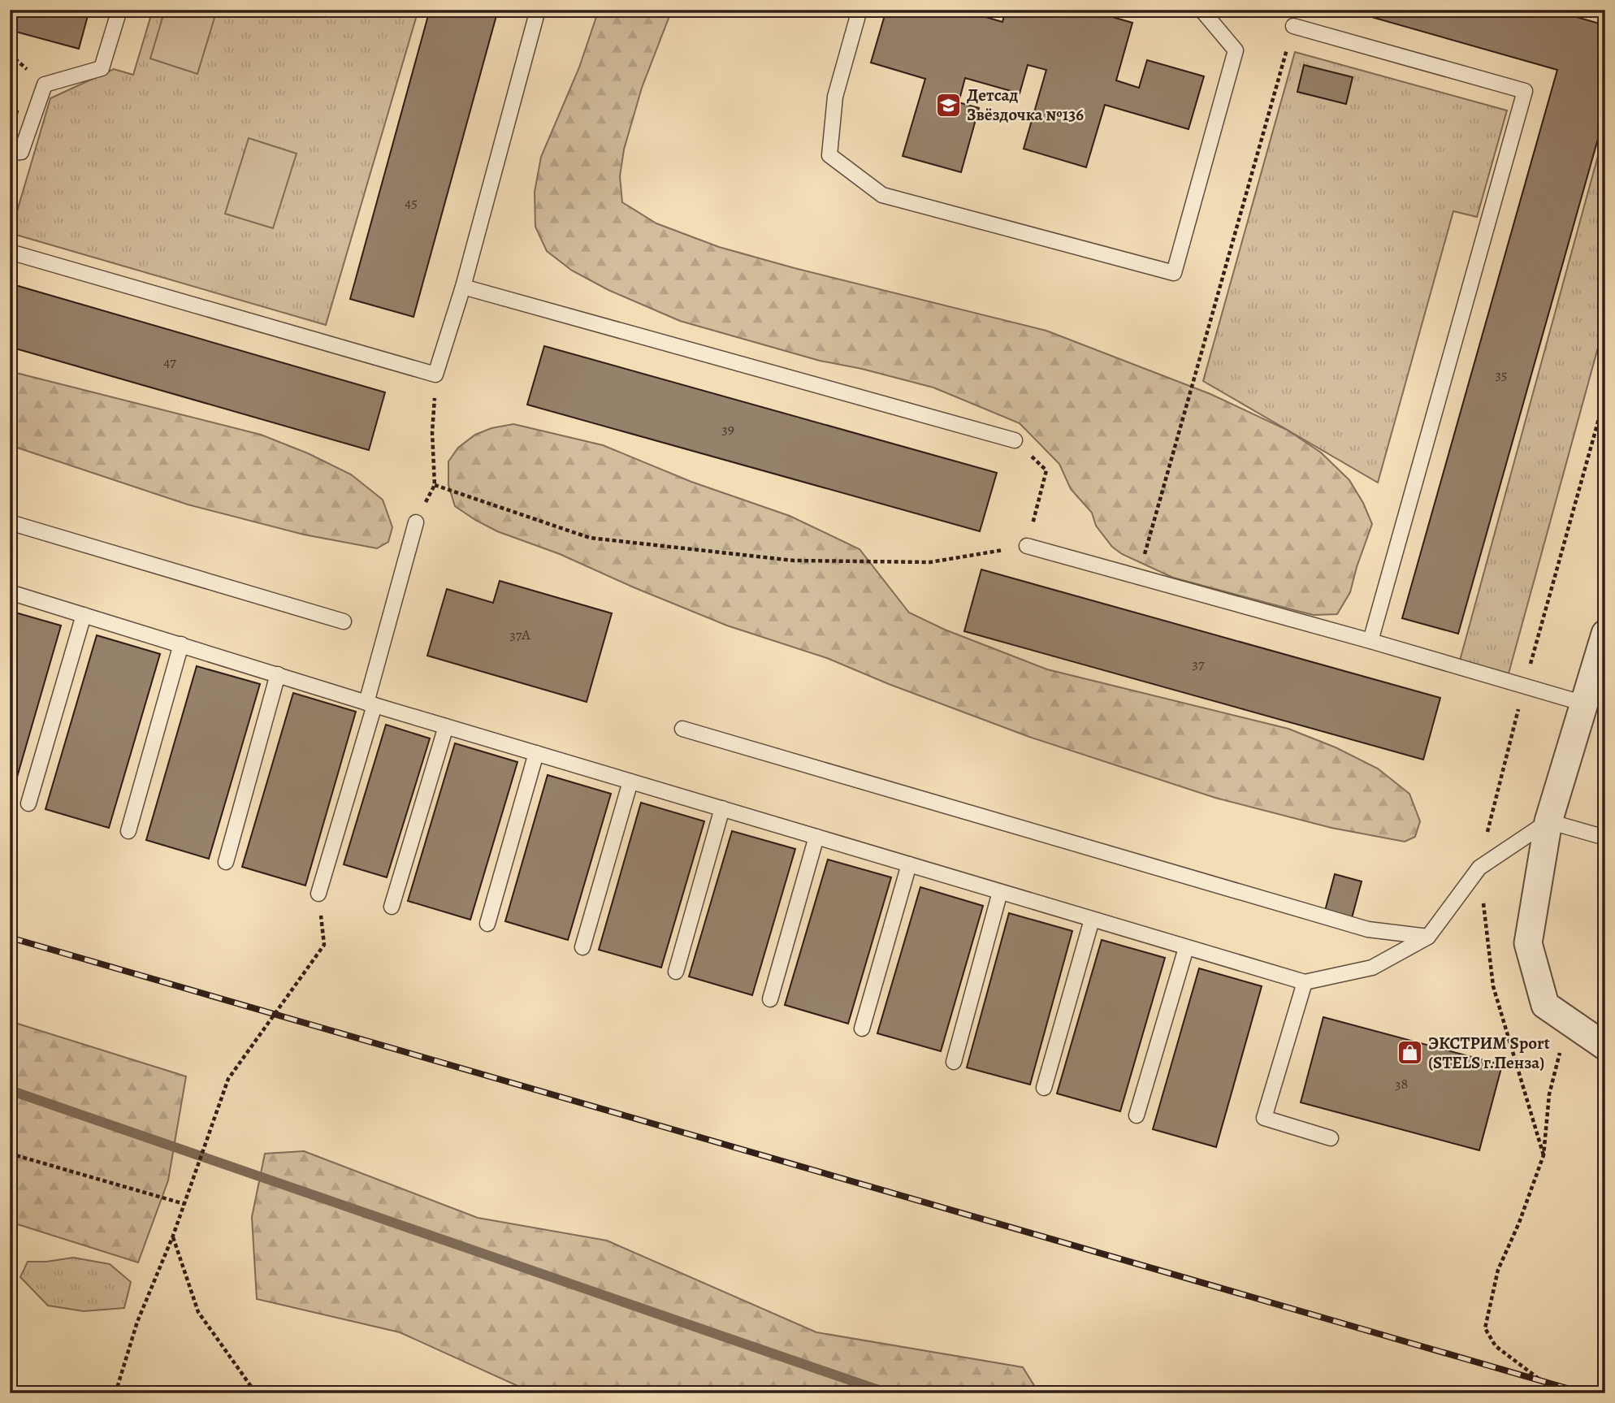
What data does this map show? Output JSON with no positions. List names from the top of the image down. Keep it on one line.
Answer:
{"places":{"school or university":["Детсад Звёздочка №136"],"shop":["ЭКСТРИМ Sport (STELS г.Пенза)"]},"house_numbers":["45","47","35","39","37А","37","38"]}
